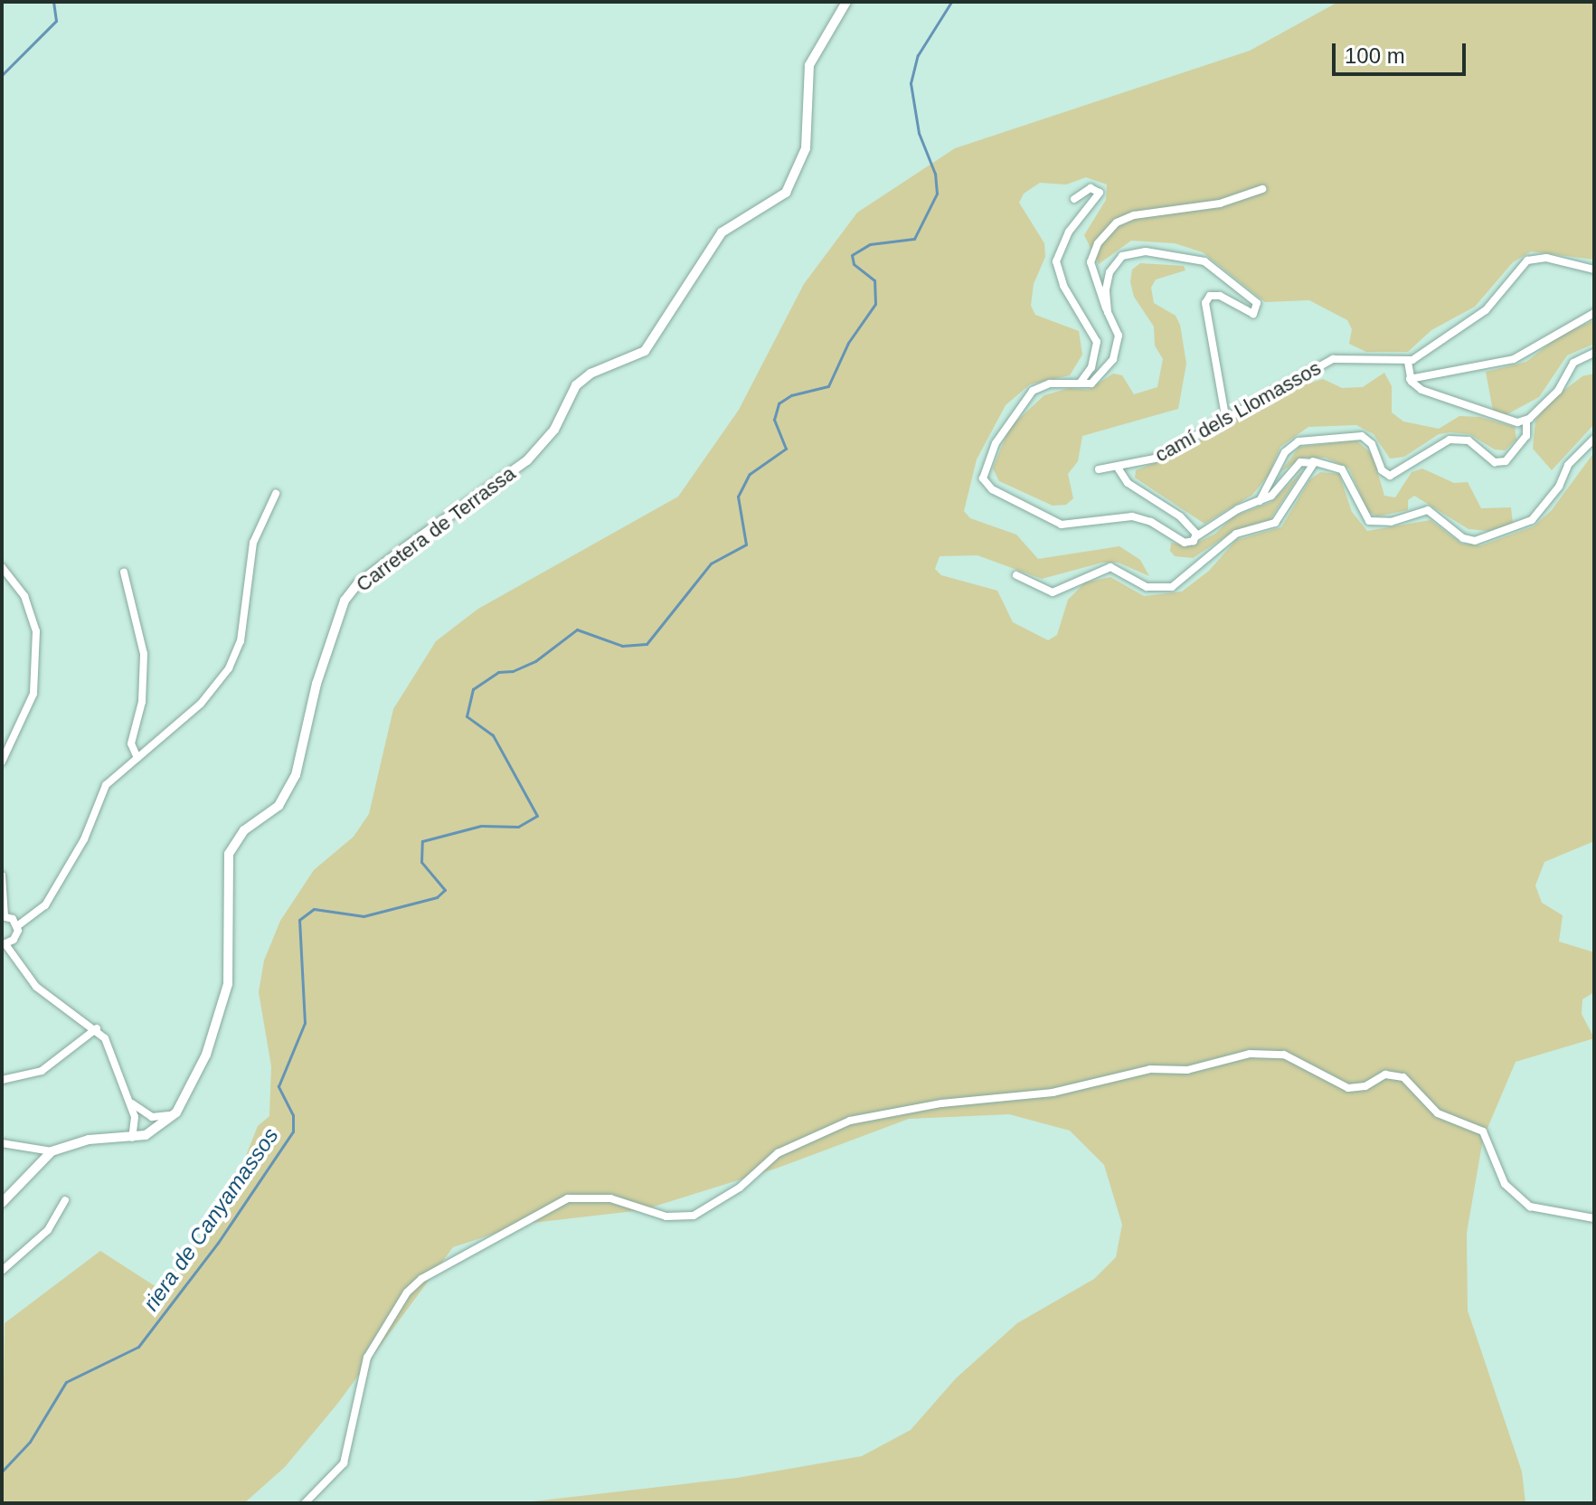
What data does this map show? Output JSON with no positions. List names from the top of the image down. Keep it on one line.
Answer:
{"streets":{"street":["camí dels Llomassos","Carretera de Terrassa"]},"water":["riera de Canyamassos"],"scale_bar":"100 m"}
